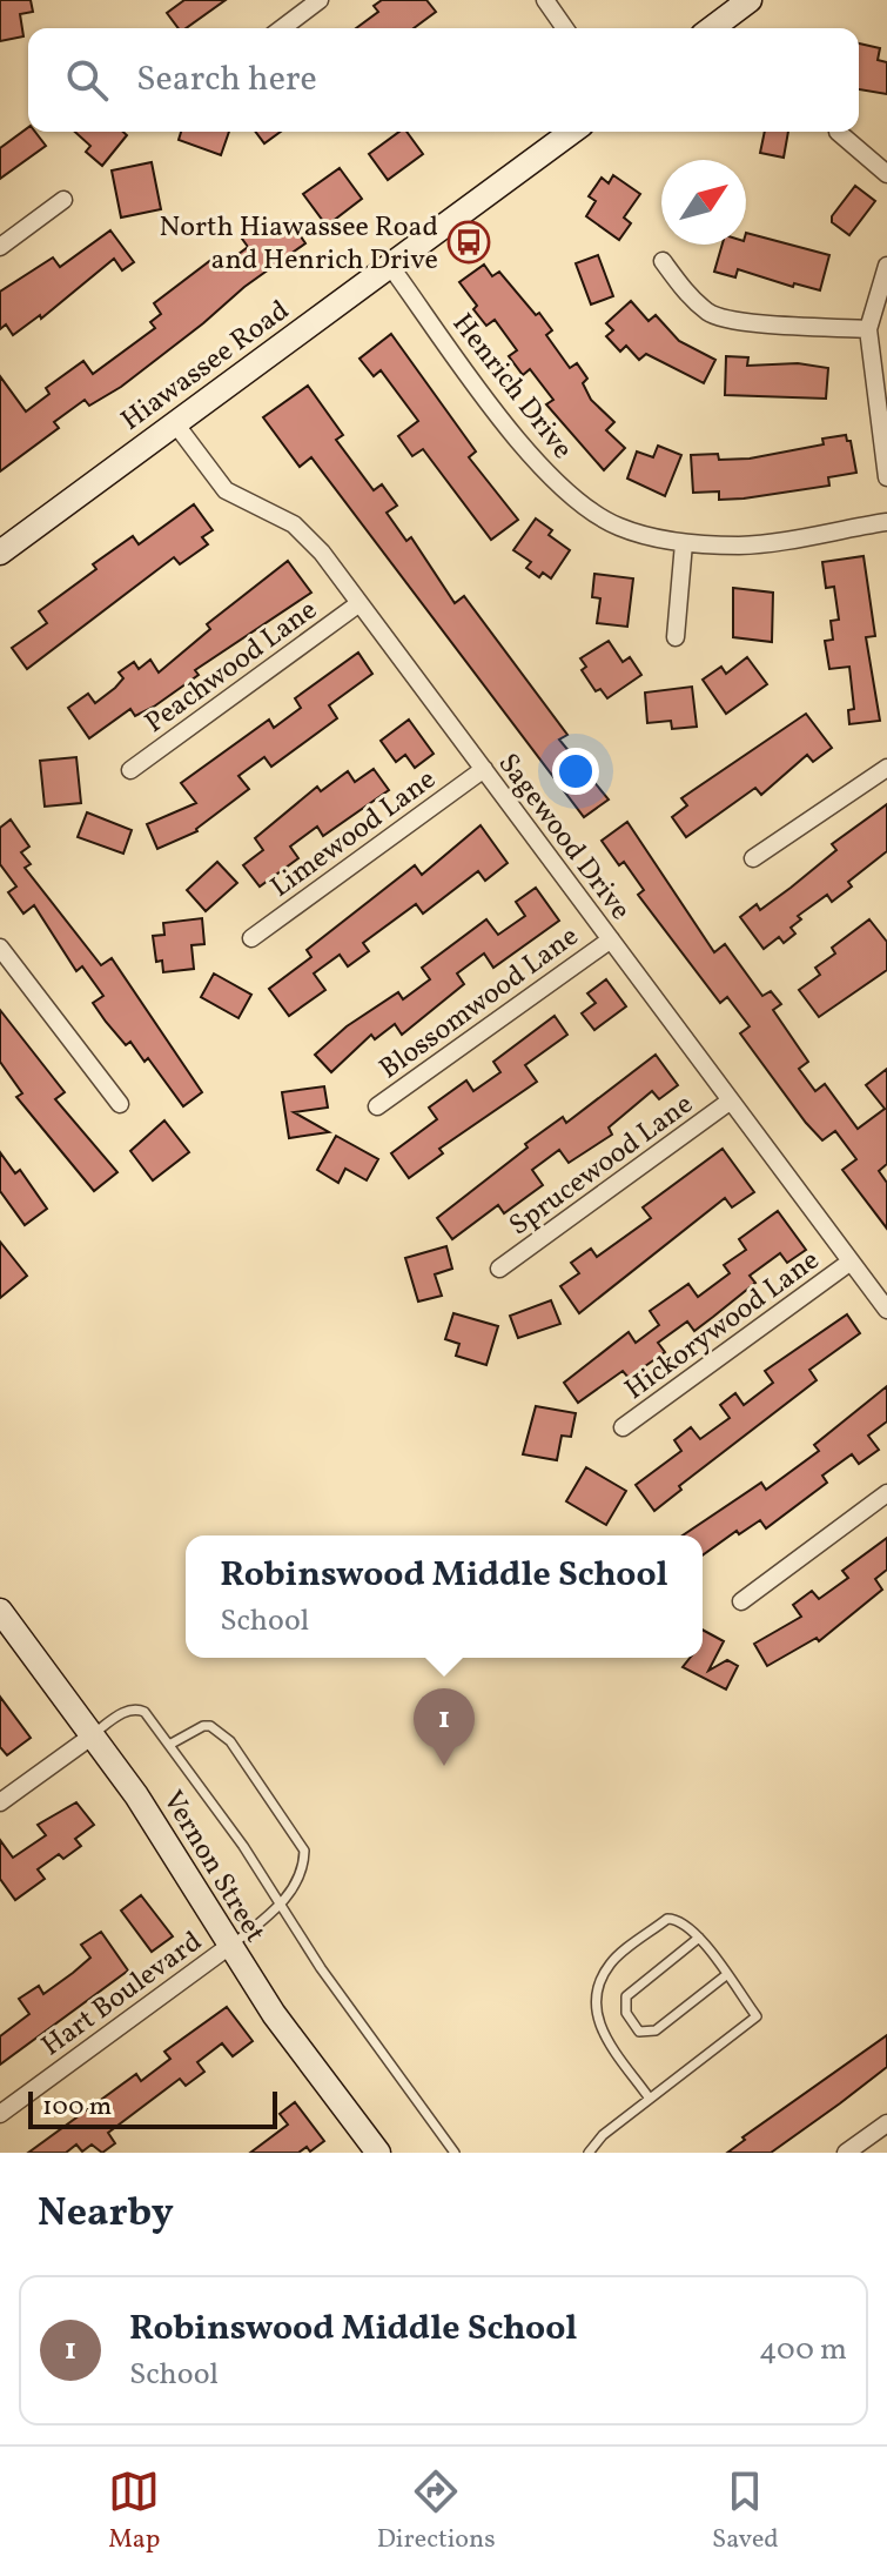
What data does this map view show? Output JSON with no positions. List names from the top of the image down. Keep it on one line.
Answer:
{"streets":{"main road":["Hiawassee Road","Vernon Street"],"street":["Henrich Drive","Peachwood Lane","Limewood Lane","Sagewood Drive","Blossomwood Lane","Sprucewood Lane","Hickorywood Lane","Hart Boulevard"]},"crossings":[["Hiawassee Road","Henrich Drive"],["Hiawassee Road","Sagewood Drive"],["Peachwood Lane","Sagewood Drive"],["Limewood Lane","Sagewood Drive"],["Sagewood Drive","Blossomwood Lane"],["Sagewood Drive","Sprucewood Lane"],["Sagewood Drive","Hickorywood Lane"],["Vernon Street","Hart Boulevard"]],"places":{"bus stop":["North Hiawassee Road and Henrich Drive"]},"scale_bar":"100 m","north":"top right","page":{"search":"Search here","popup":["Robinswood Middle School","School"],"pins":"1","scale":"100 m","heading":"Nearby","list":[{"mark":"1","name":"Robinswood Middle School","note":"School","value":"400 m"}],"nav":["Map","Directions","Saved"]}}
